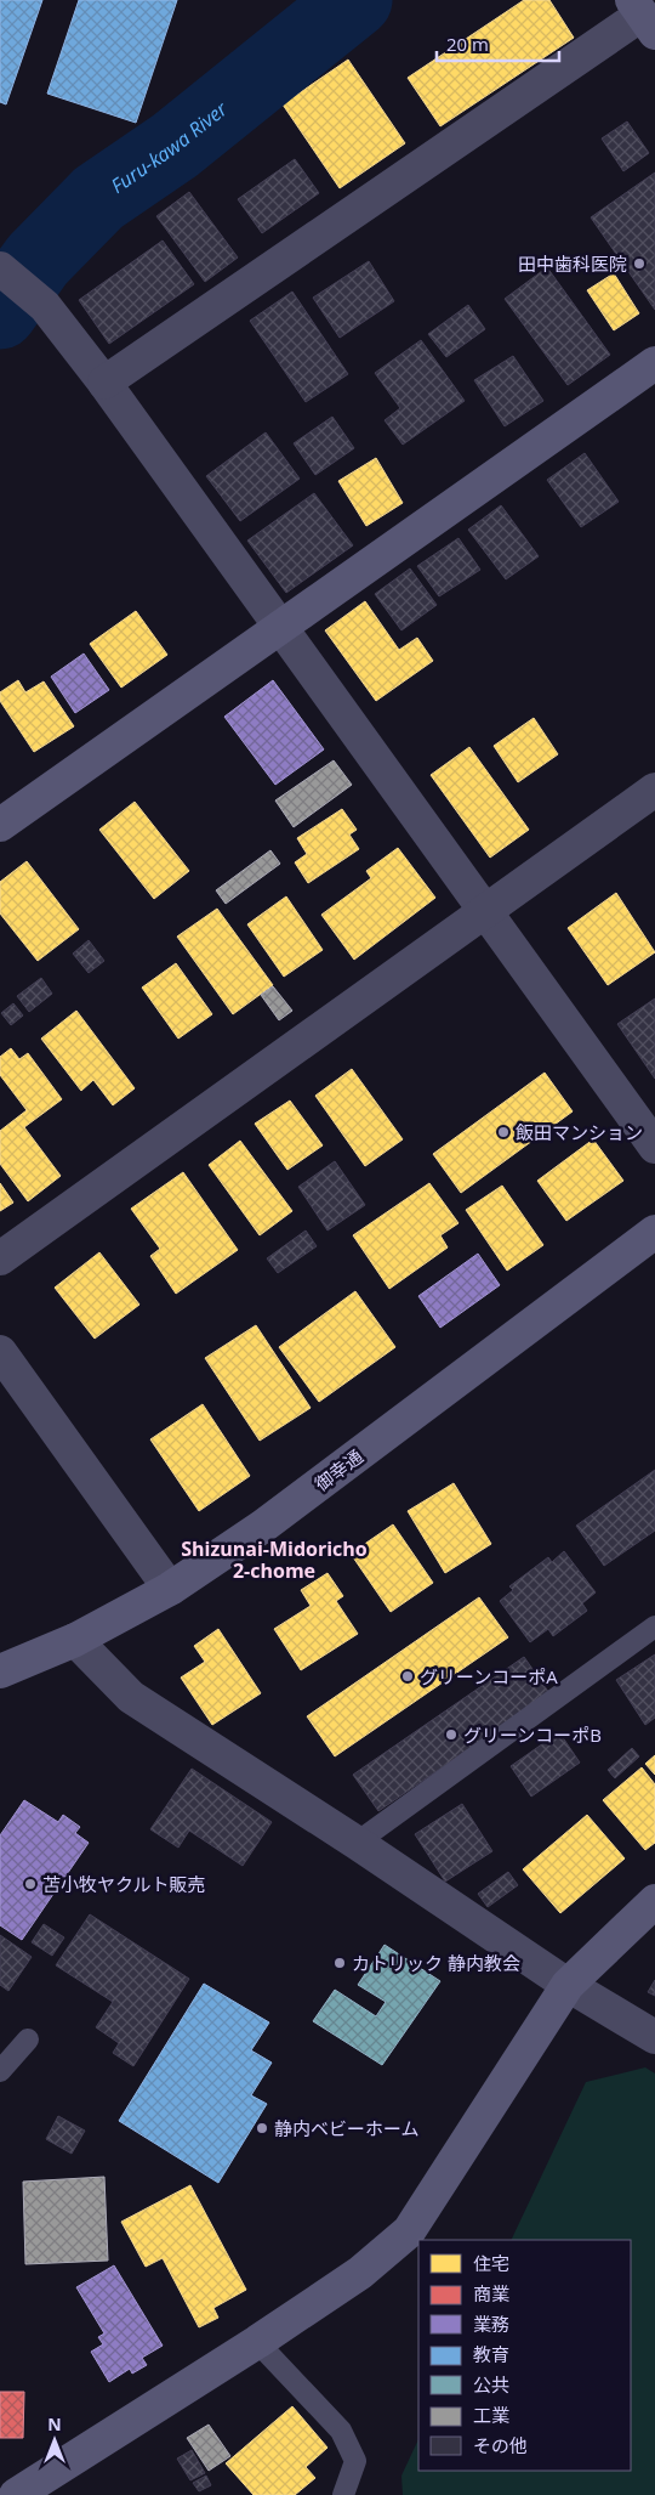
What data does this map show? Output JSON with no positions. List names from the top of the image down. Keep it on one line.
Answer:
{"streets":{"street":["御幸通"]},"districts":["Shizunai-Midoricho 2-chome"],"water":["Furu-kawa River"],"places":["田中歯科医院","飯田マンション","グリーンコーポA","グリーンコーポB","苫小牧ヤクルト販売","カトリック 静内教会","静内ベビーホーム"],"legend":["住宅","商業","業務","教育","公共","工業","その他"],"scale_bar":"20 m","north":"top"}
